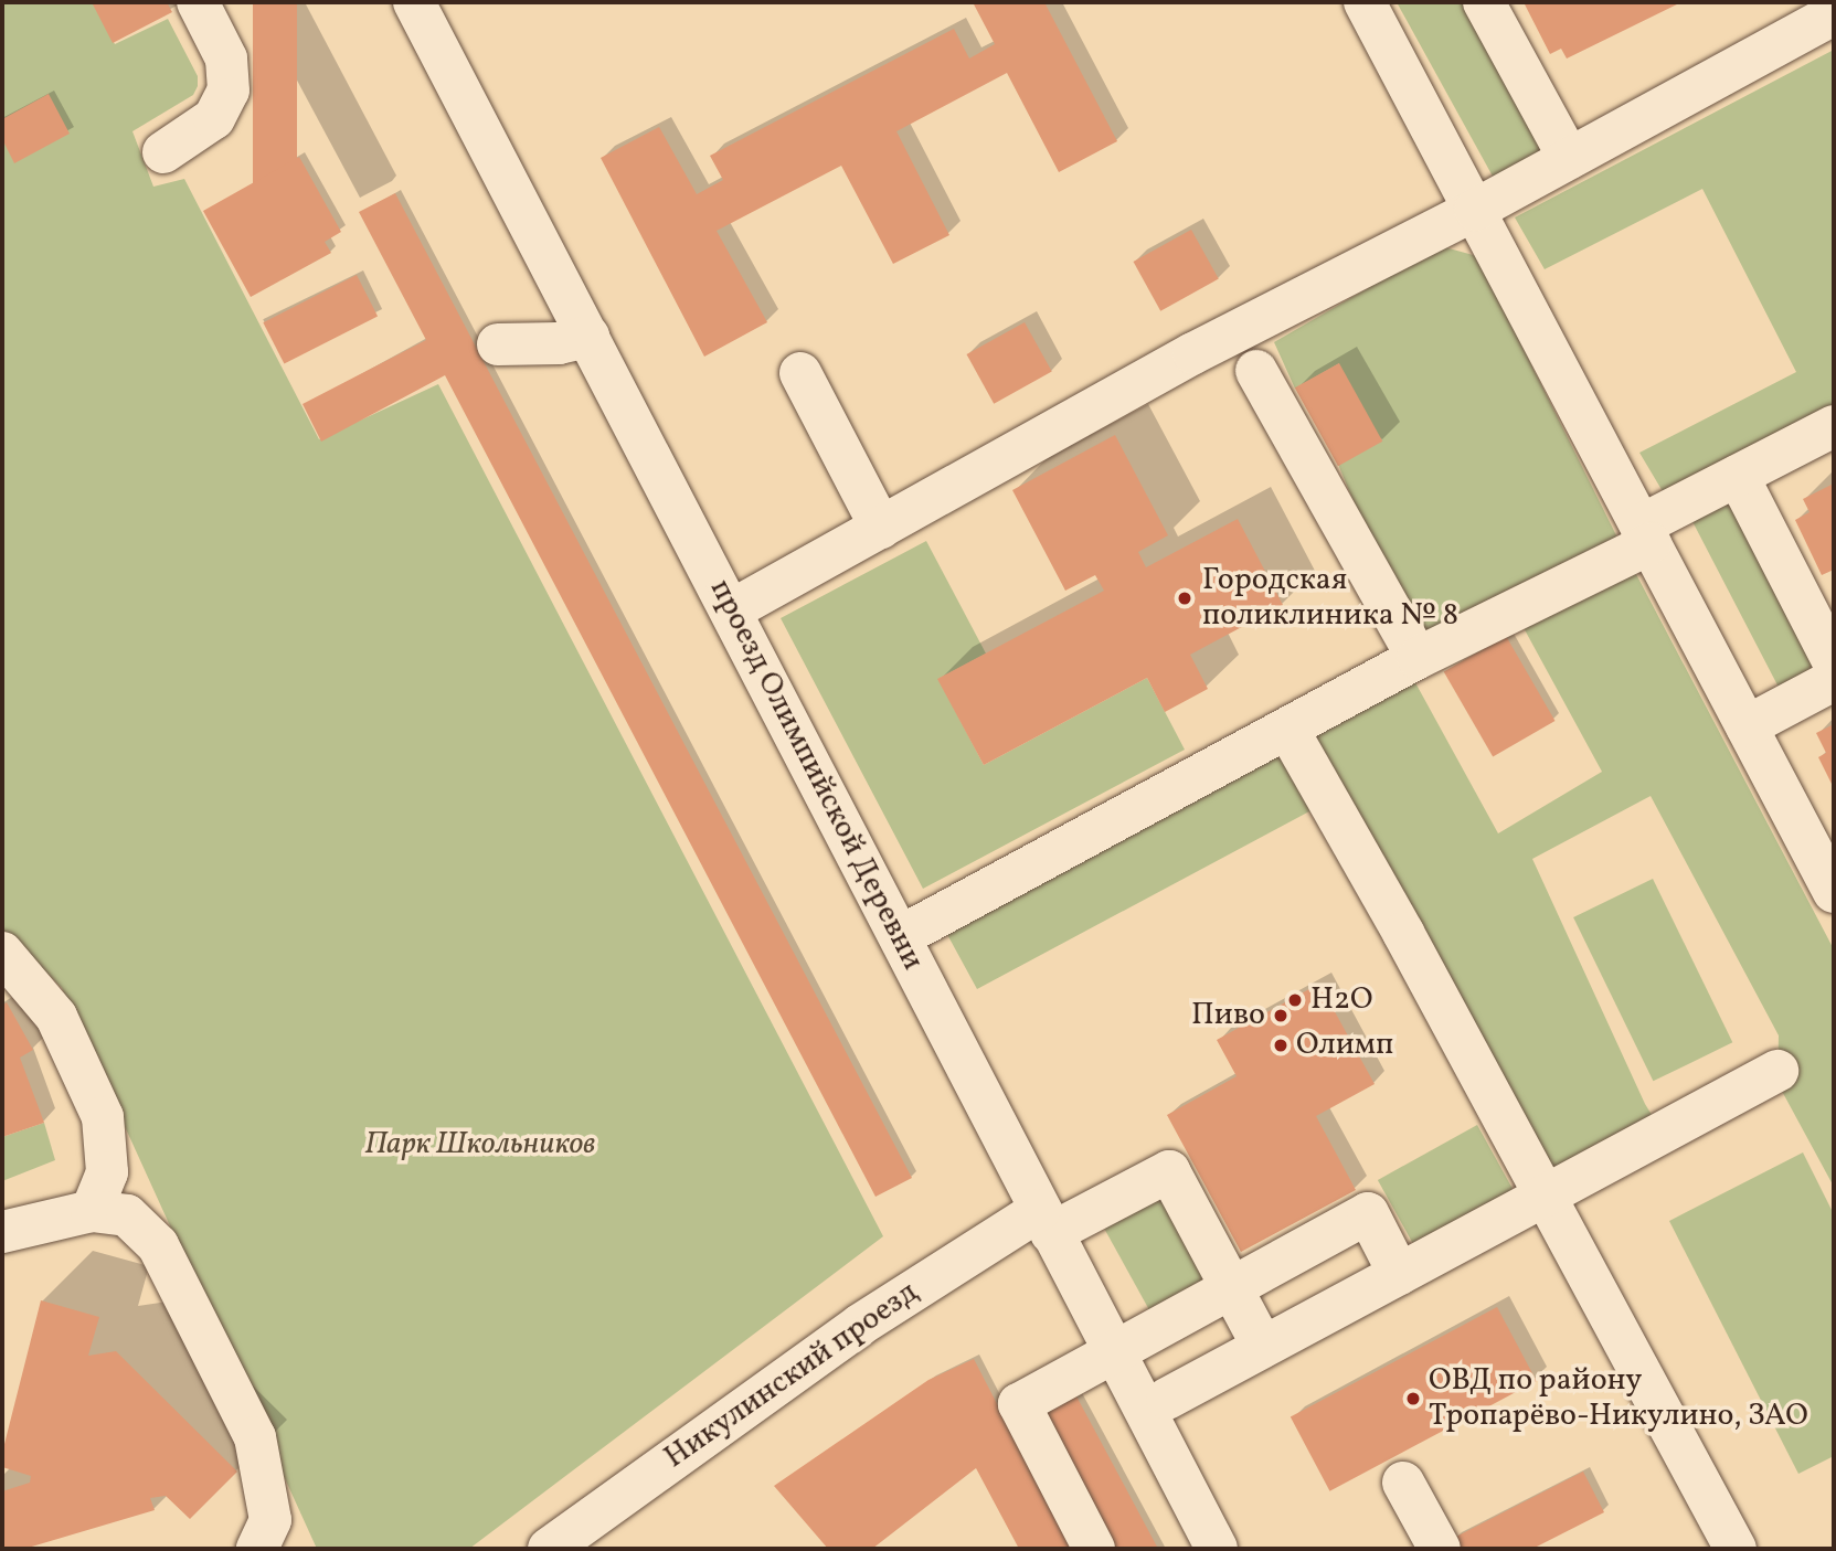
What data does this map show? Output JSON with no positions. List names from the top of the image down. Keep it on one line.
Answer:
{"streets":{"street":["проезд Олимпийской Деревни","Никулинский проезд"]},"crossings":[["проезд Олимпийской Деревни","Никулинский проезд"]],"parks":["Парк Школьников"],"places":["Городская поликлиника № 8","H2O","Пиво","Олимп","ОВД по району Тропарёво-Никулино, ЗАО"]}
